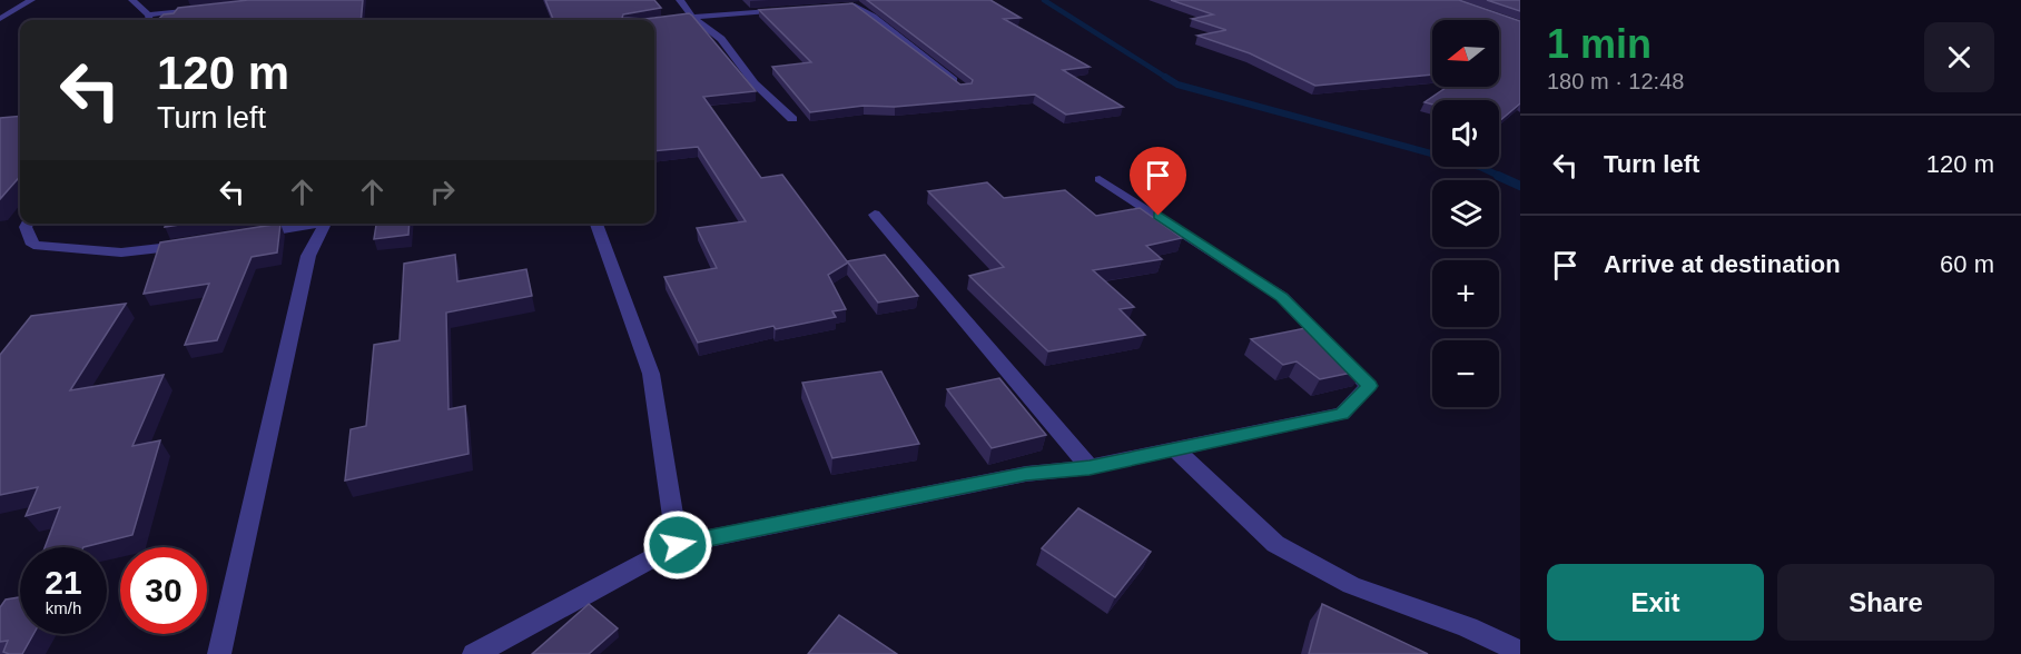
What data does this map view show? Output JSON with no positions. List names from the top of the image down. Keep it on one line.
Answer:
{"north":"left","page":{"heading":["1 min","180 m · 12:48"],"map_buttons":["+","−"],"turn":["120 m","Turn left"],"list":[{"name":"Turn left","value":"120 m"},{"name":"Arrive at destination","value":"60 m"}],"speed":"21 km/h","limit":"30","buttons":["Exit","Share"]}}
